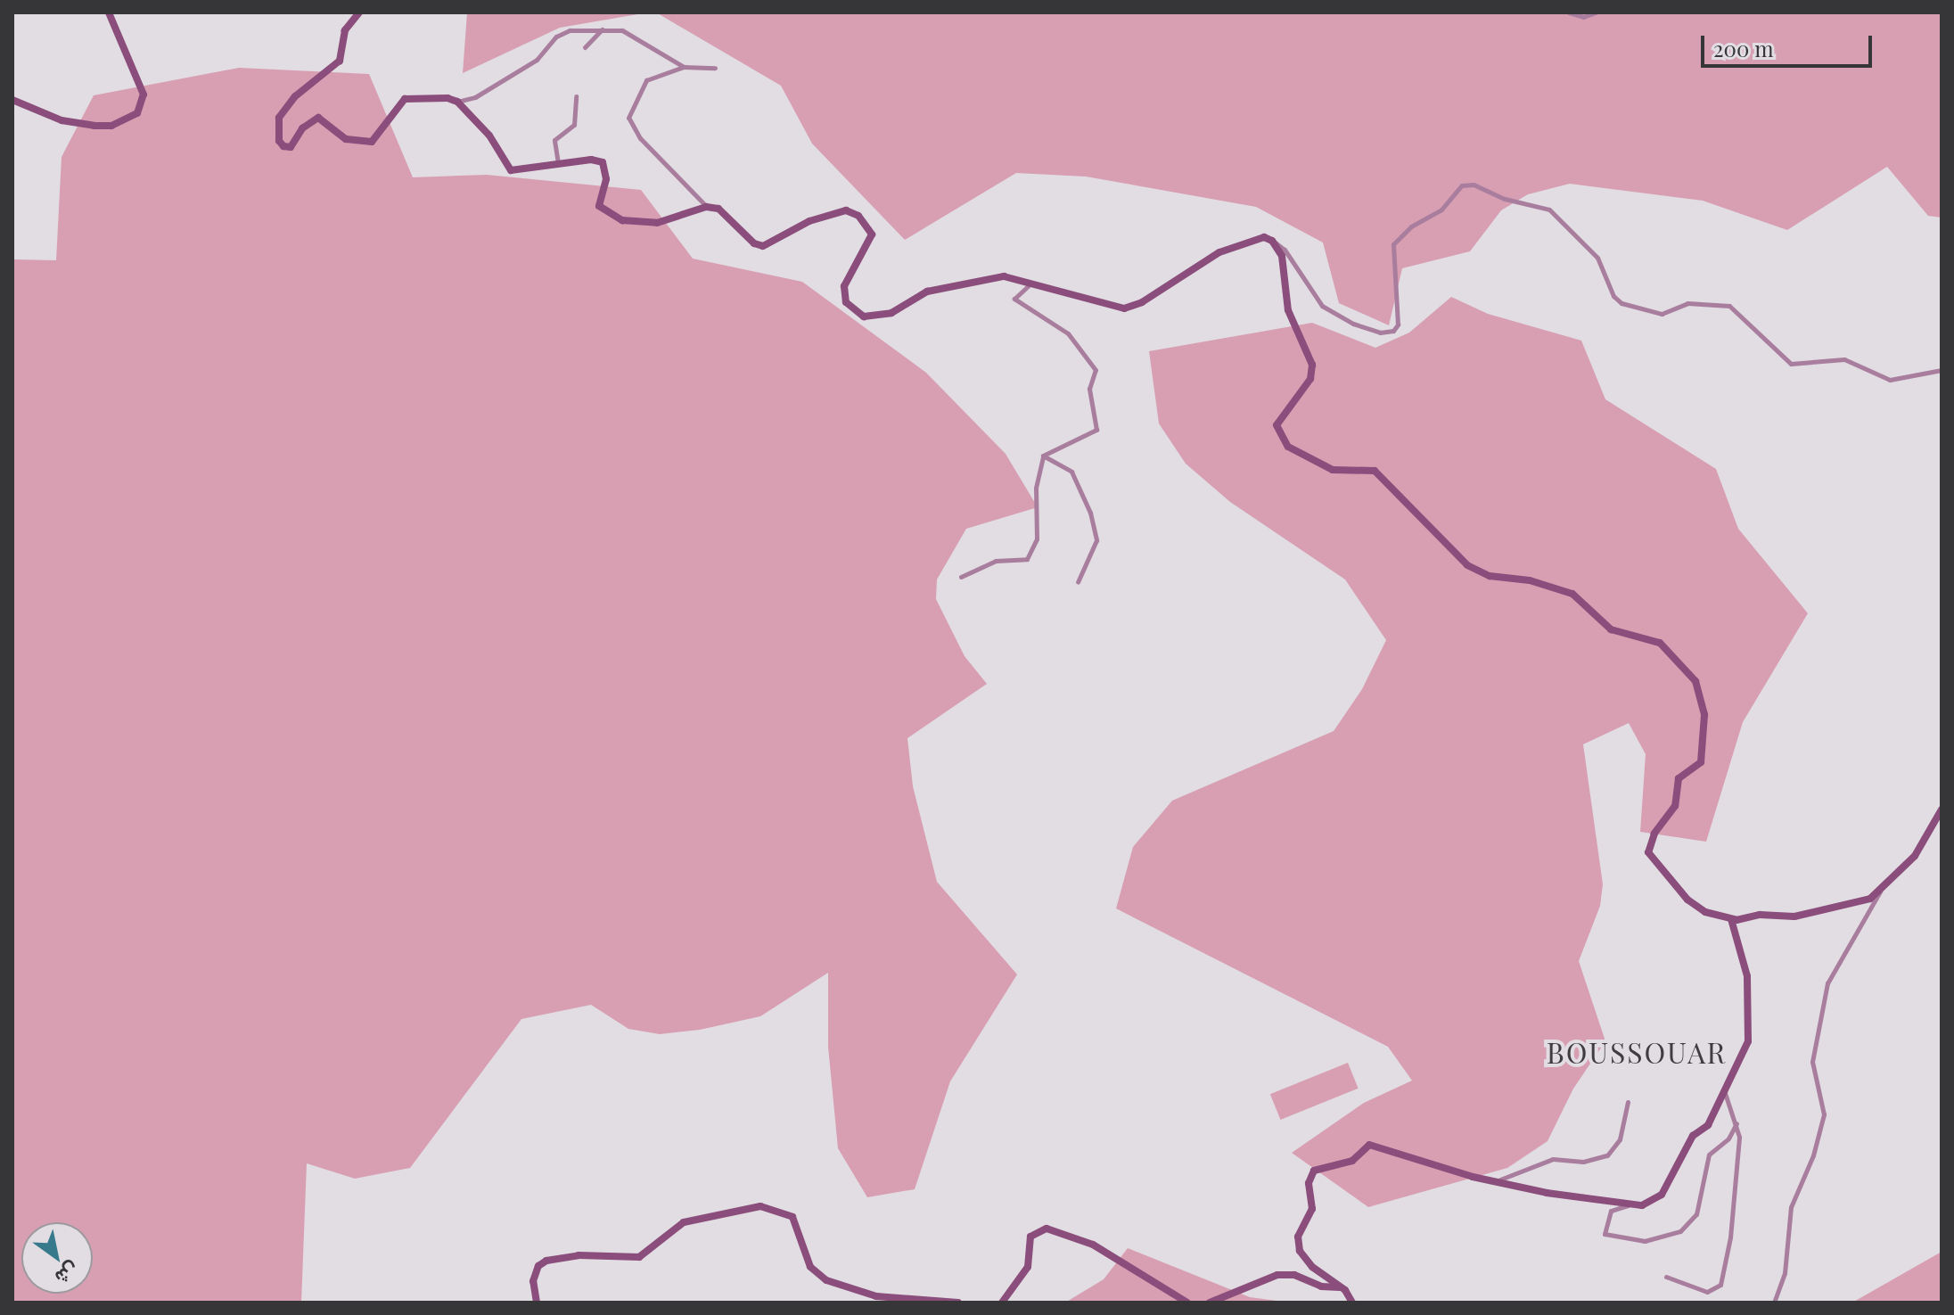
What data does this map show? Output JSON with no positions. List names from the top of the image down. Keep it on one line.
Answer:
{"districts":["BOUSSOUAR"],"scale_bar":"200 m","north":"bottom right"}
